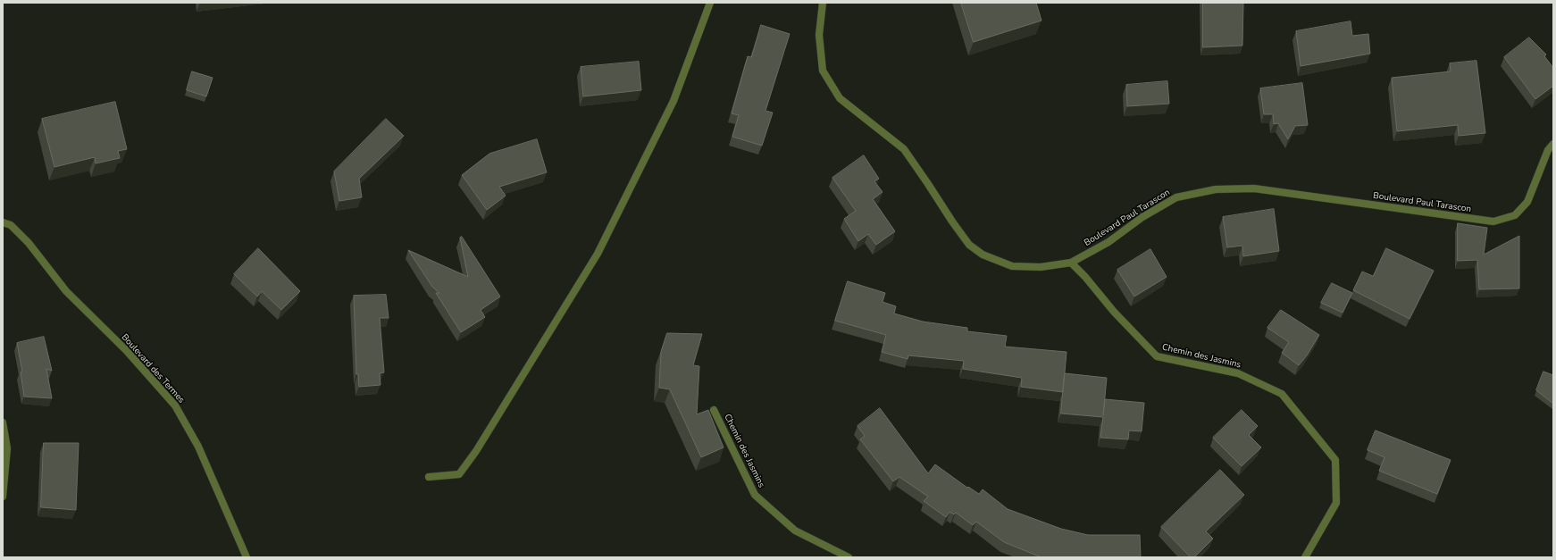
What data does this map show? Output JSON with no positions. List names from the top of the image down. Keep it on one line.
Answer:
{"streets":{"street":["Boulevard Paul Tarascon","Chemin des Jasmins","Boulevard des Termes"]},"crossings":[["Boulevard Paul Tarascon","Chemin des Jasmins"]]}
